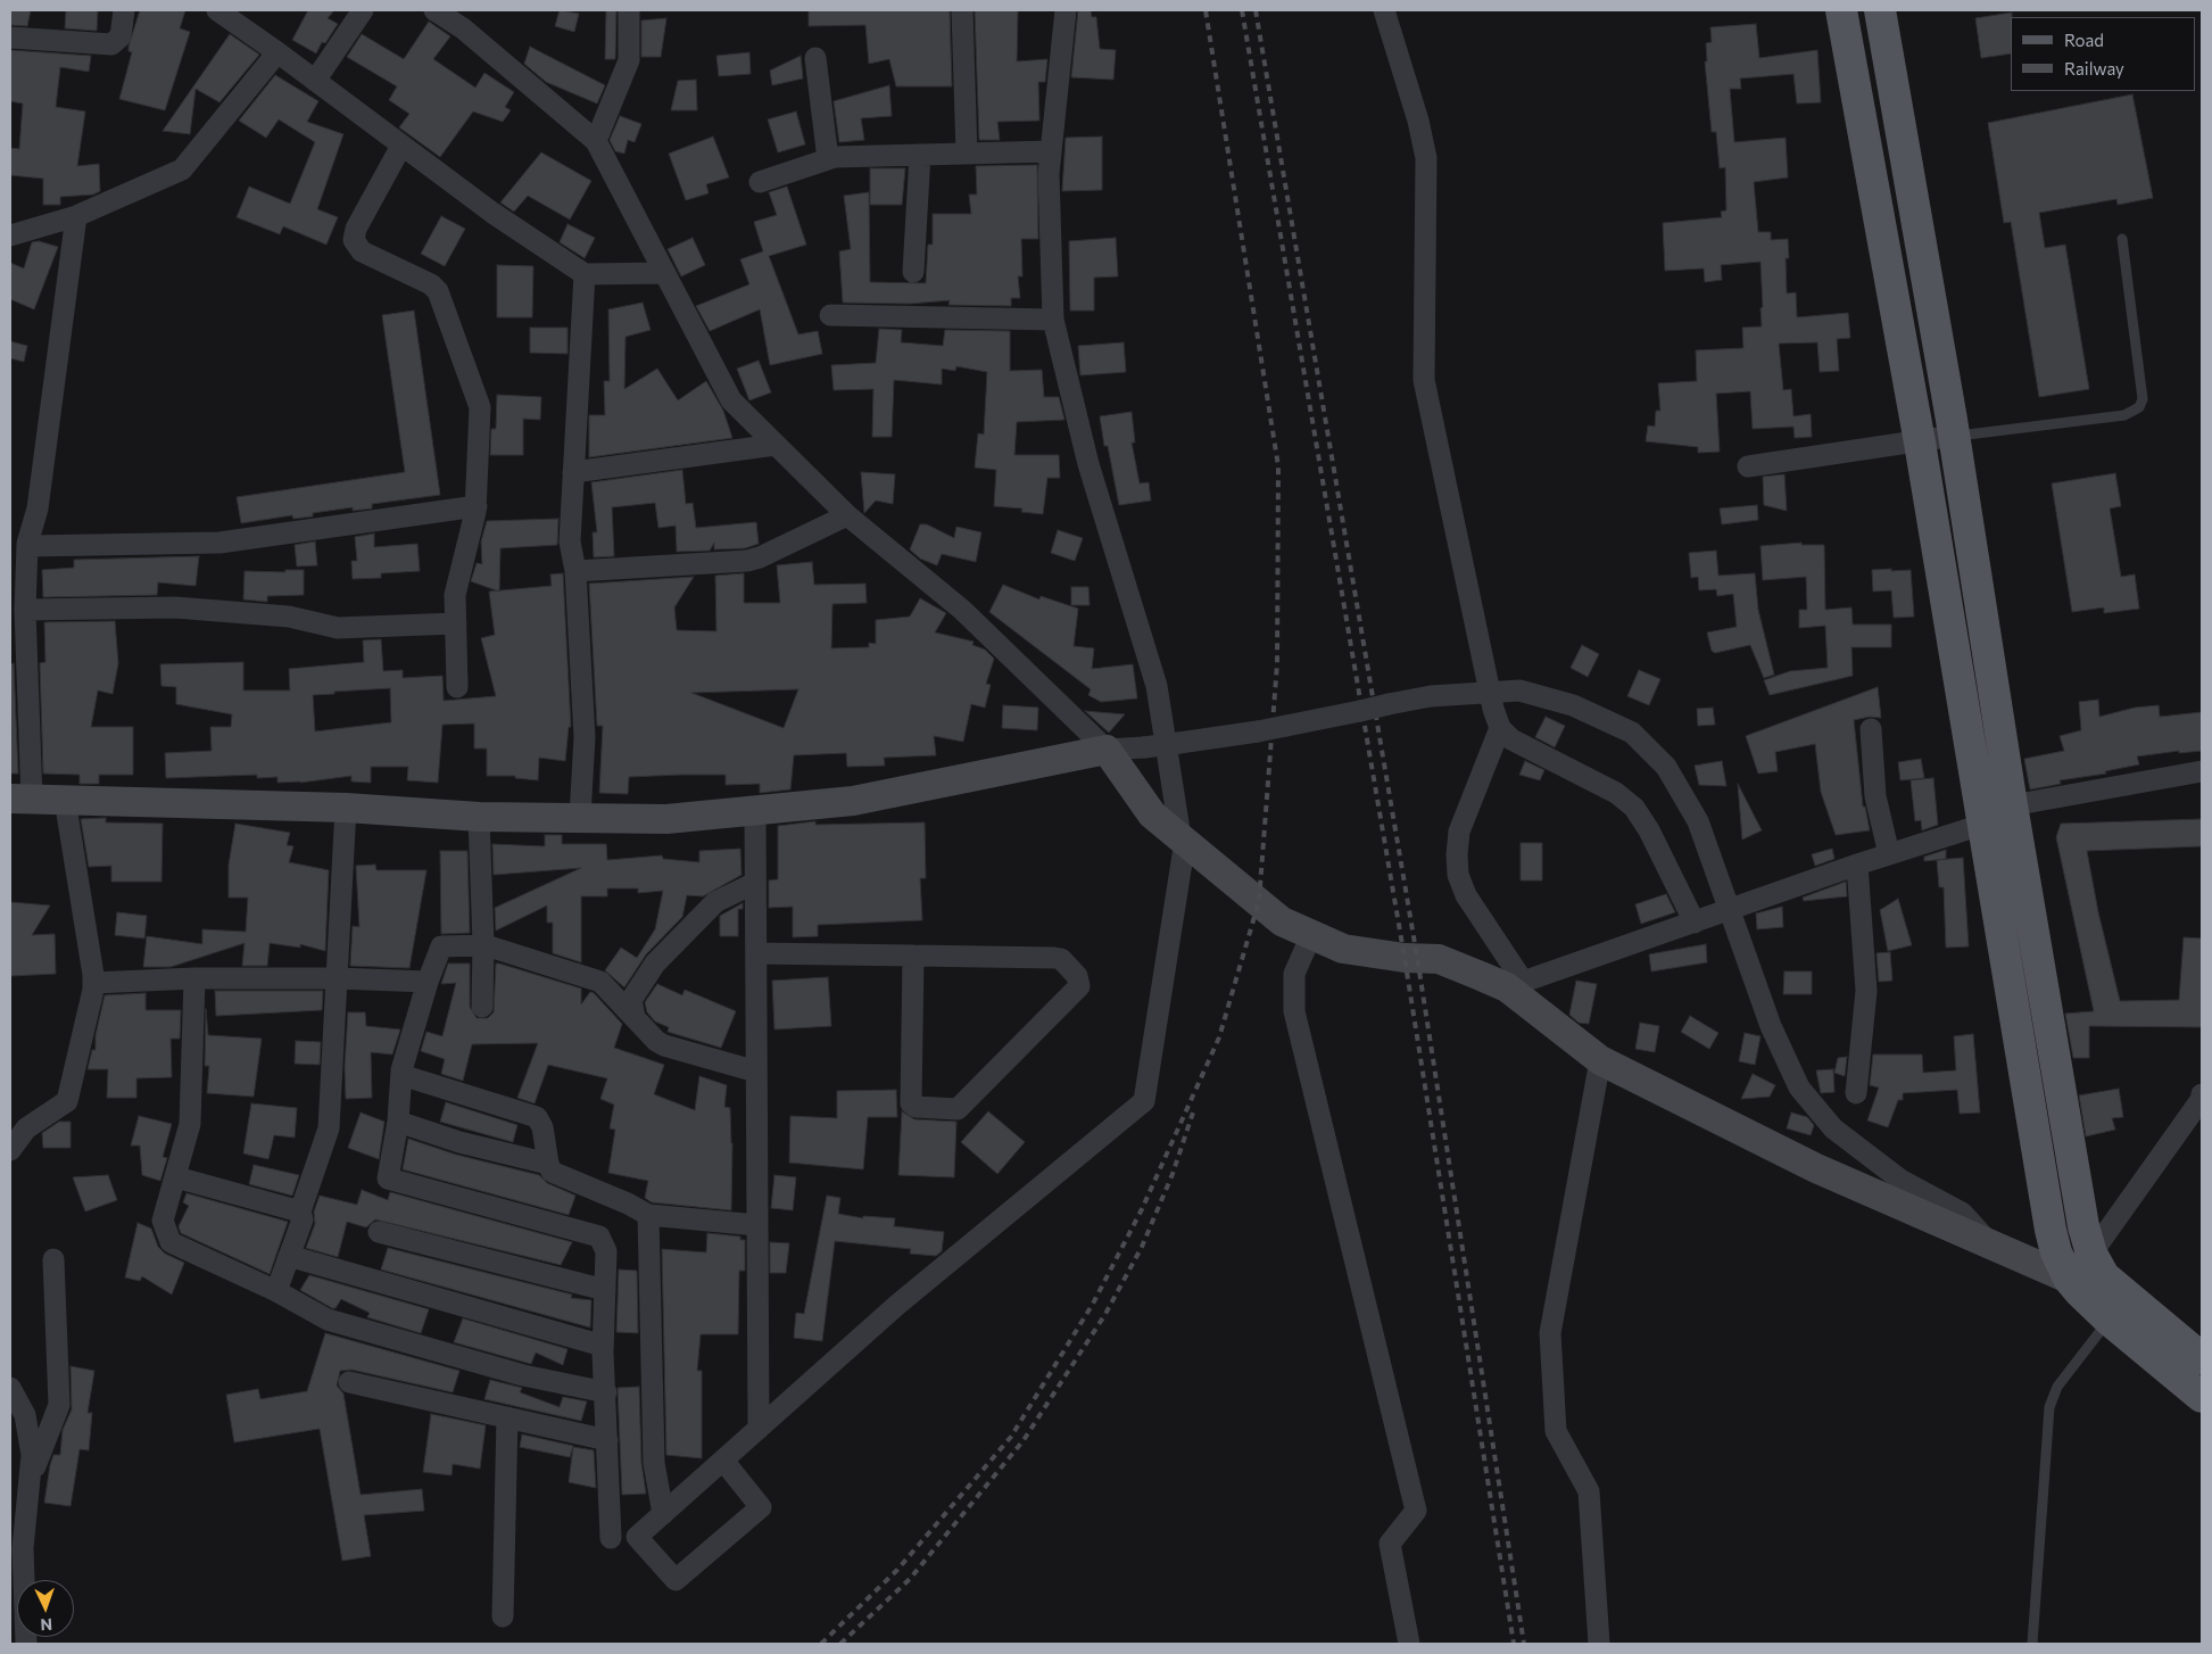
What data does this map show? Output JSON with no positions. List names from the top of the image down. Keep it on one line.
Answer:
{"legend":["Road","Railway"],"north":"bottom"}
